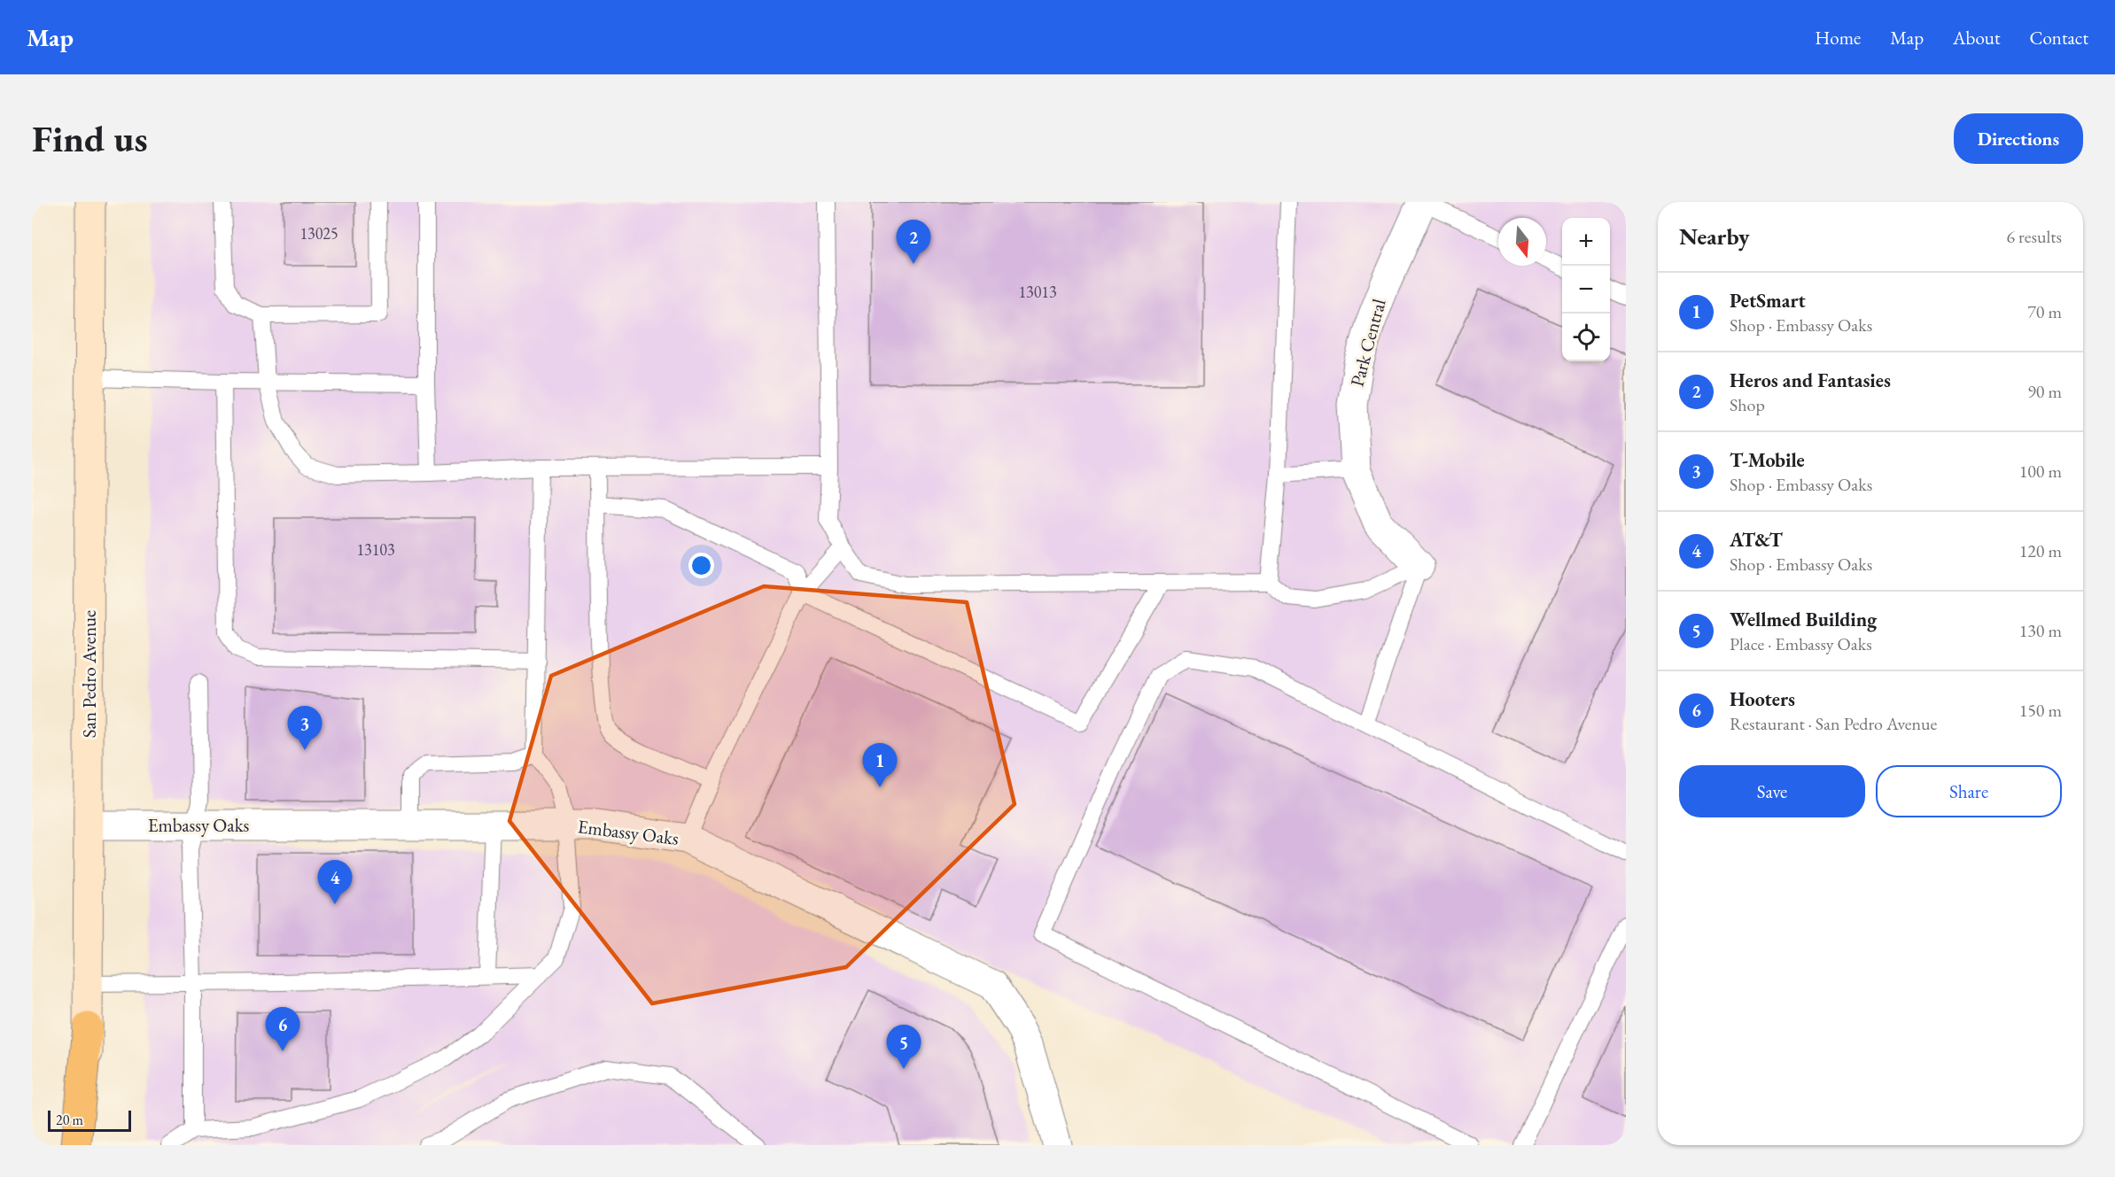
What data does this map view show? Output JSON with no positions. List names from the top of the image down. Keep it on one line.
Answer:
{"streets":{"main road":["San Pedro Avenue"],"street":["Park Central","Embassy Oaks"]},"crossings":[["San Pedro Avenue","Embassy Oaks"]],"house_numbers":["13025","13013","13103"],"scale_bar":"20 m","north":"bottom","page":{"header":"Map","nav":["Home","Map","About","Contact"],"buttons":["Directions",["Save","Share"]],"title":"Find us","heading":["Nearby","6 results"],"map_buttons":["+","−"],"pins":["2","3","1","4","6","5"],"list":[{"mark":"1","name":"PetSmart","note":"Shop · Embassy Oaks","value":"70 m"},{"mark":"2","name":"Heros and Fantasies","note":"Shop","value":"90 m"},{"mark":"3","name":"T-Mobile","note":"Shop · Embassy Oaks","value":"100 m"},{"mark":"4","name":"AT&T","note":"Shop · Embassy Oaks","value":"120 m"},{"mark":"5","name":"Wellmed Building","note":"Place · Embassy Oaks","value":"130 m"},{"mark":"6","name":"Hooters","note":"Restaurant · San Pedro Avenue","value":"150 m"}],"scale":"20 m"}}
